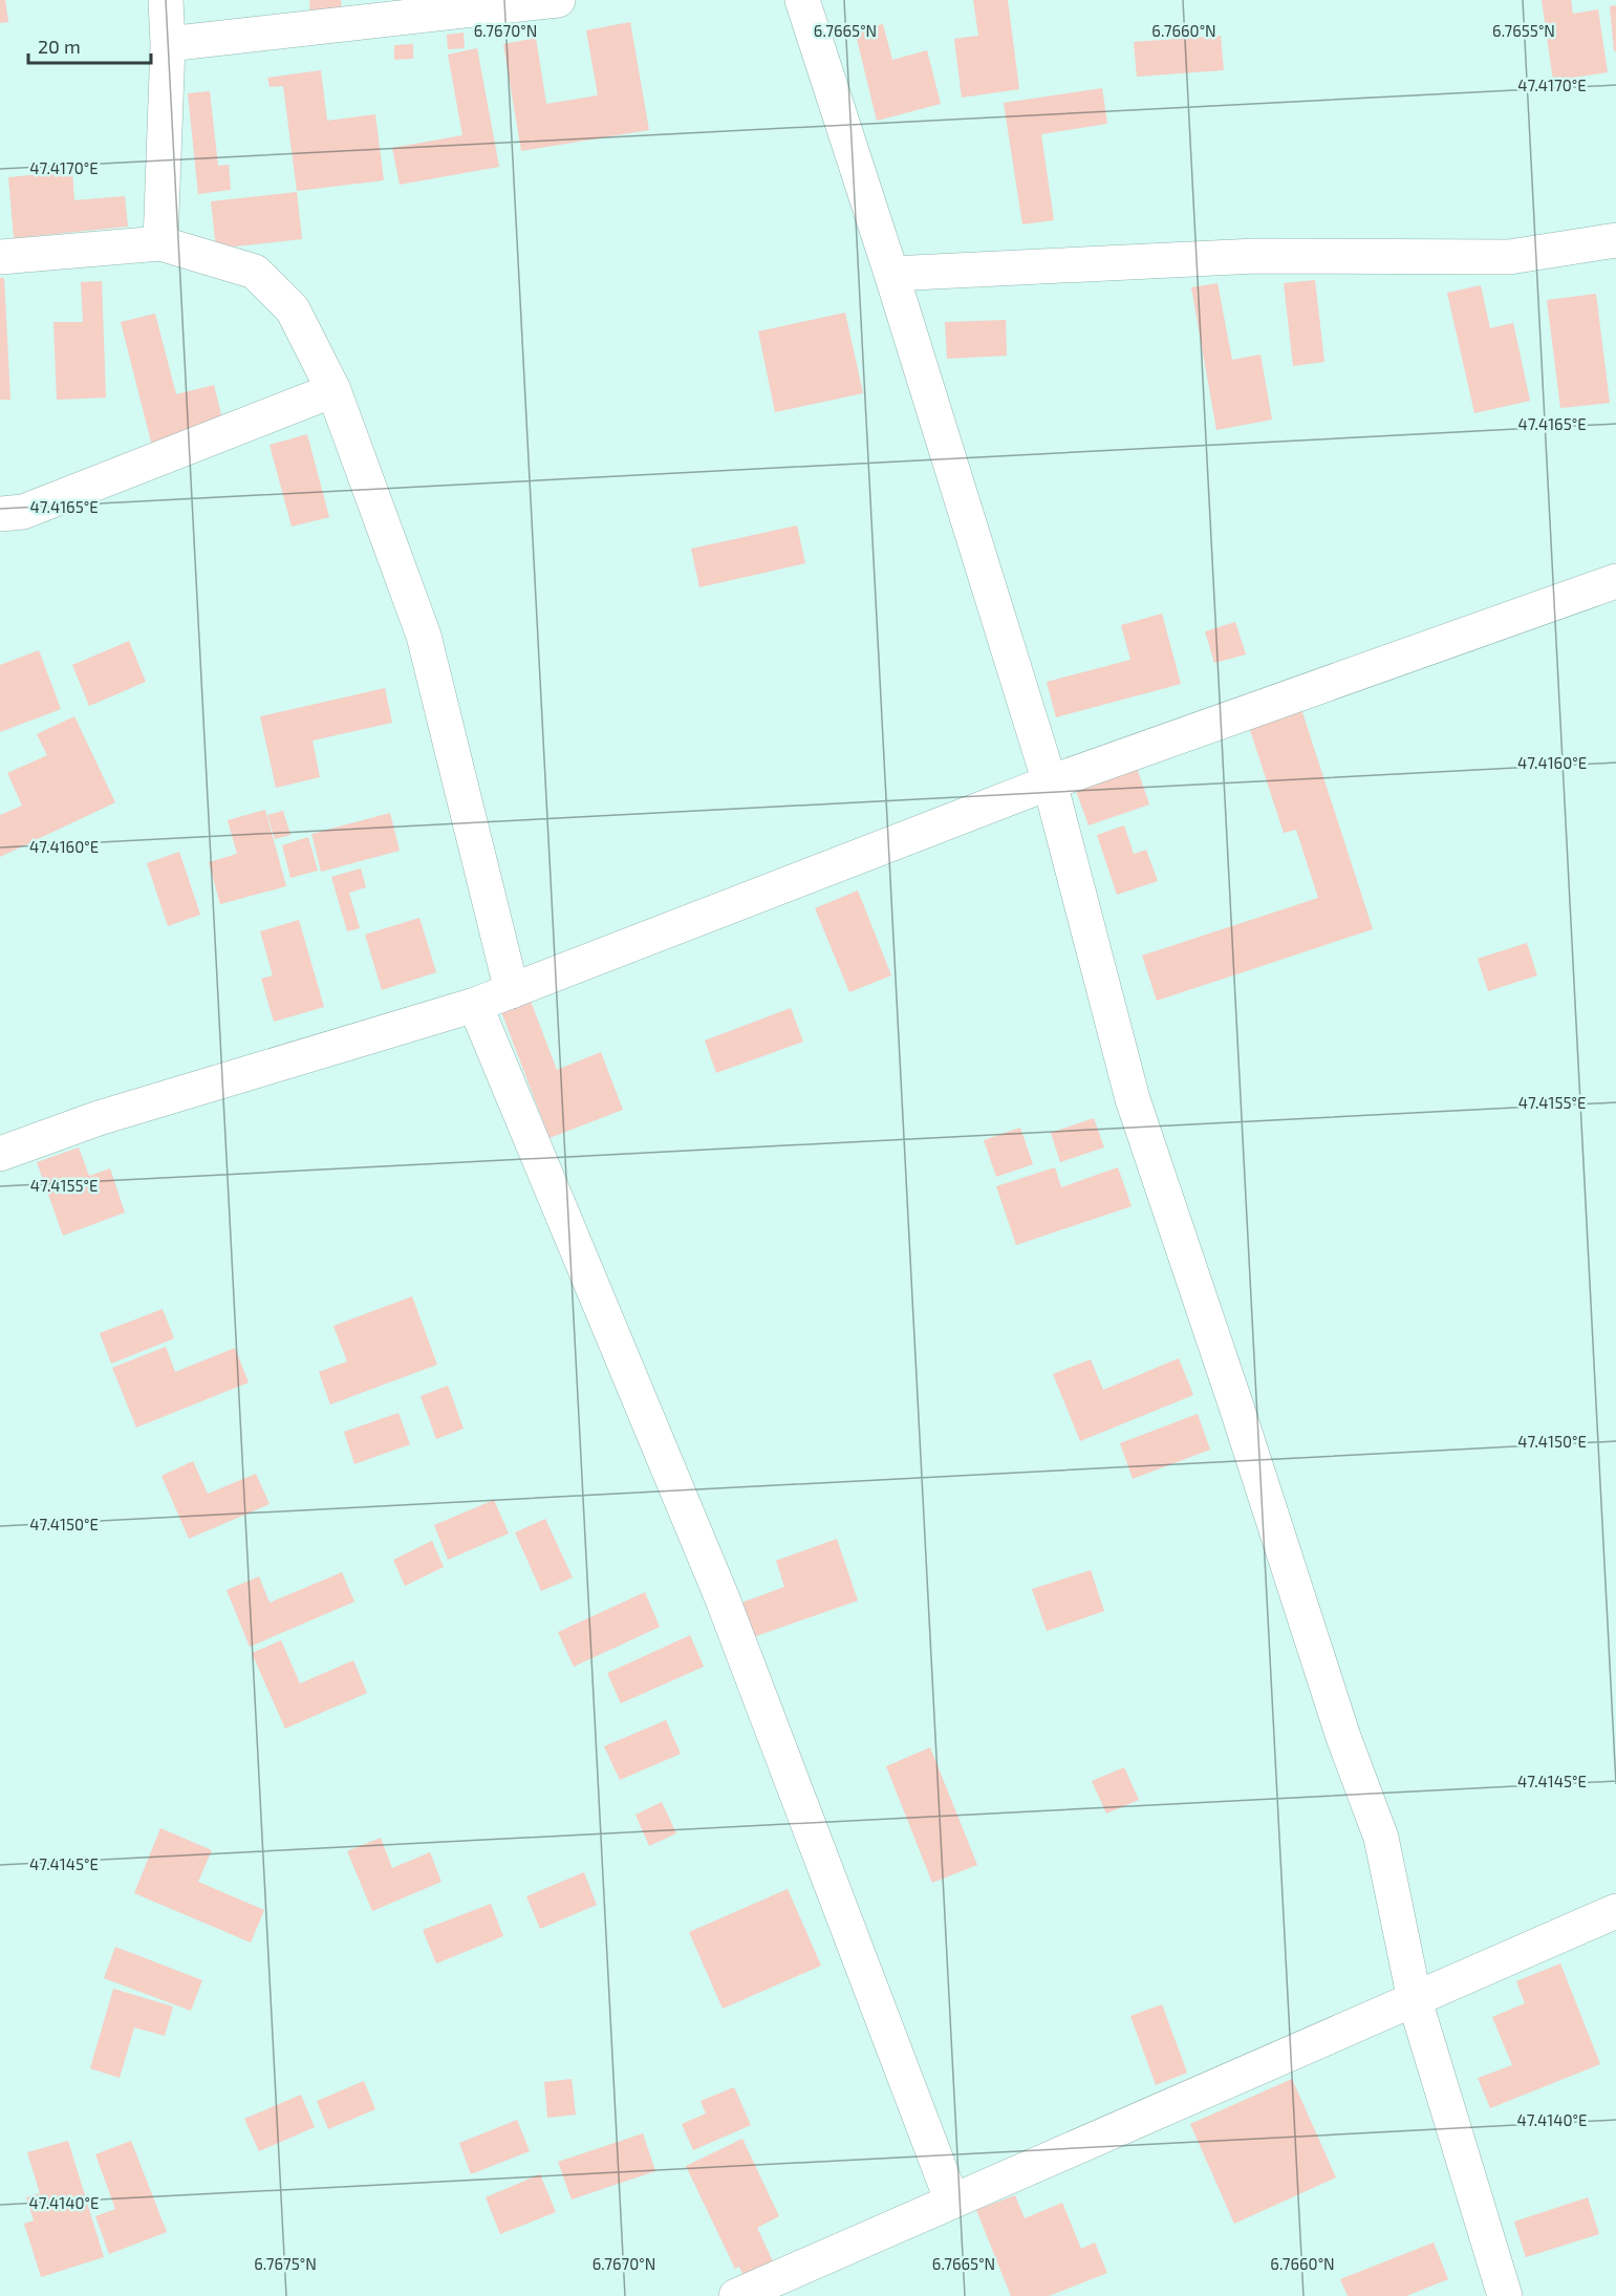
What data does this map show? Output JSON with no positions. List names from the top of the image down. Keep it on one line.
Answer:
{"scale_bar":"20 m","coordinates":["6.7670°N","6.7665°N","6.7660°N","6.7655°N","47.4170°E","47.4165°E","47.4160°E","47.4155°E","47.4150°E","47.4145°E","47.4140°E","6.7675°N"]}
